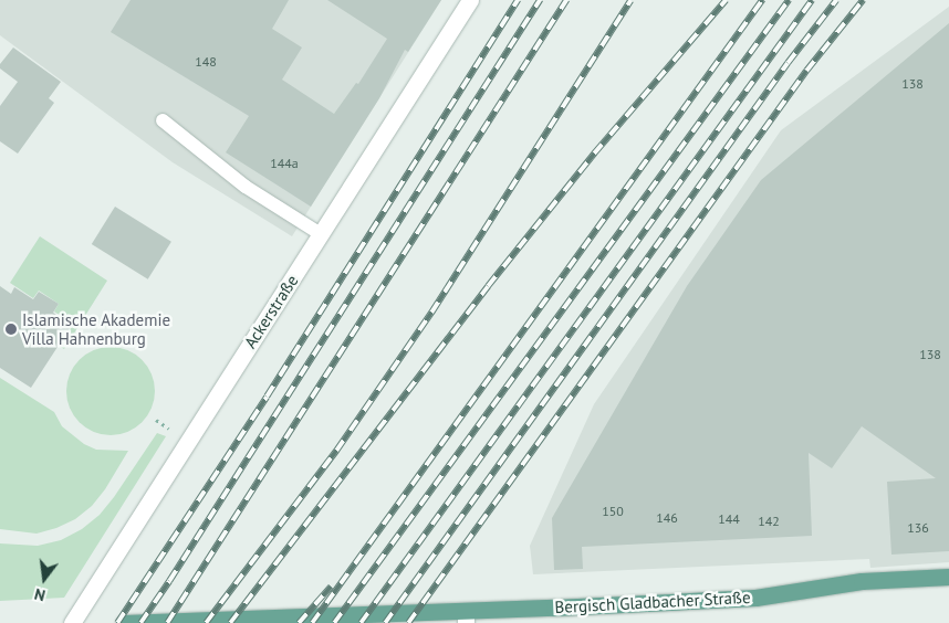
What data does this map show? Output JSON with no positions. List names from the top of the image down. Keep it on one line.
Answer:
{"streets":{"main road":["Bergisch Gladbacher Straße"],"street":["Ackerstraße"]},"places":["Islamische Akademie Villa Hahnenburg"],"house_numbers":["148","138","144a","138","150","146","144","142","136"],"north":"bottom"}
